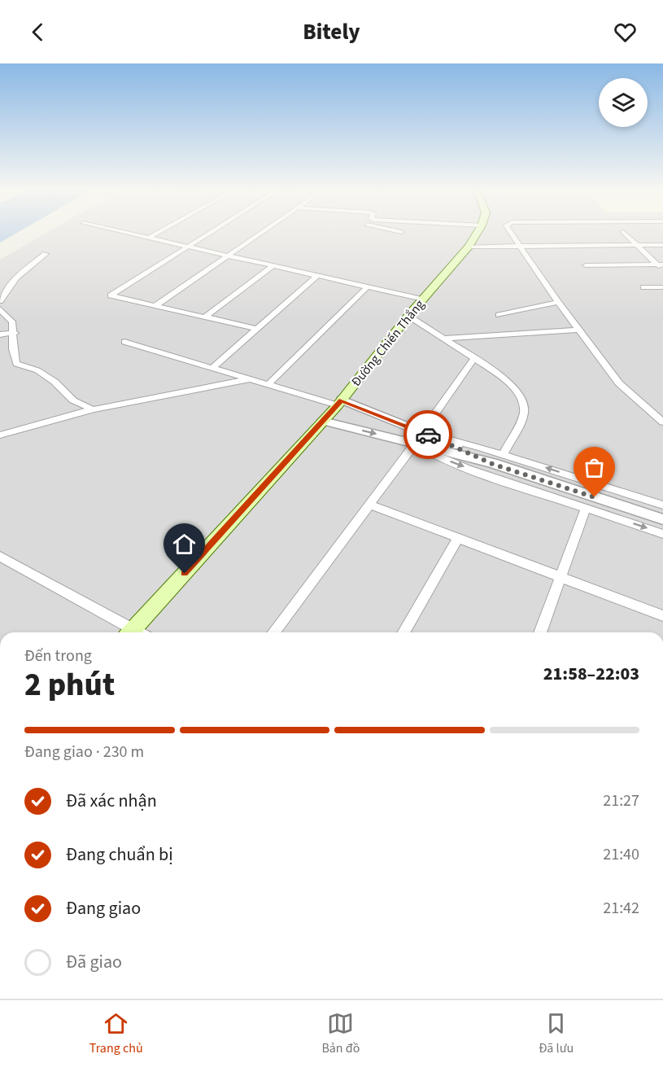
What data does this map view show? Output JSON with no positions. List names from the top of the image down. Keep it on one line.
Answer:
{"streets":{"main road":["Đường Chiến Thắng"]},"page":{"header":"Bitely","heading":["2 phút","Đến trong","21:58–22:03"],"bar":"Đang giao · 230 m","list":[["Đã xác nhận","21:27"],["Đang chuẩn bị","21:40"],["Đang giao","21:42"],"Đã giao"],"tabs":["Trang chủ","Bản đồ","Đã lưu"]}}
